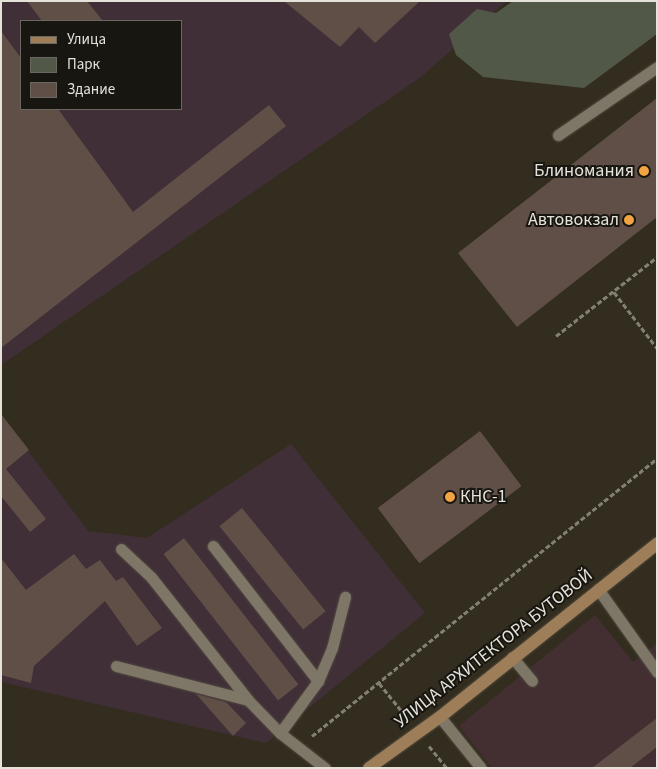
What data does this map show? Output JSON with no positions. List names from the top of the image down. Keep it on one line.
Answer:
{"streets":{"main road":["УЛИЦА АРХИТЕКТОРА БУТОВОЙ"]},"places":["Блиномания","Автовокзал","КНС-1"],"legend":["Улица","Парк","Здание"]}
